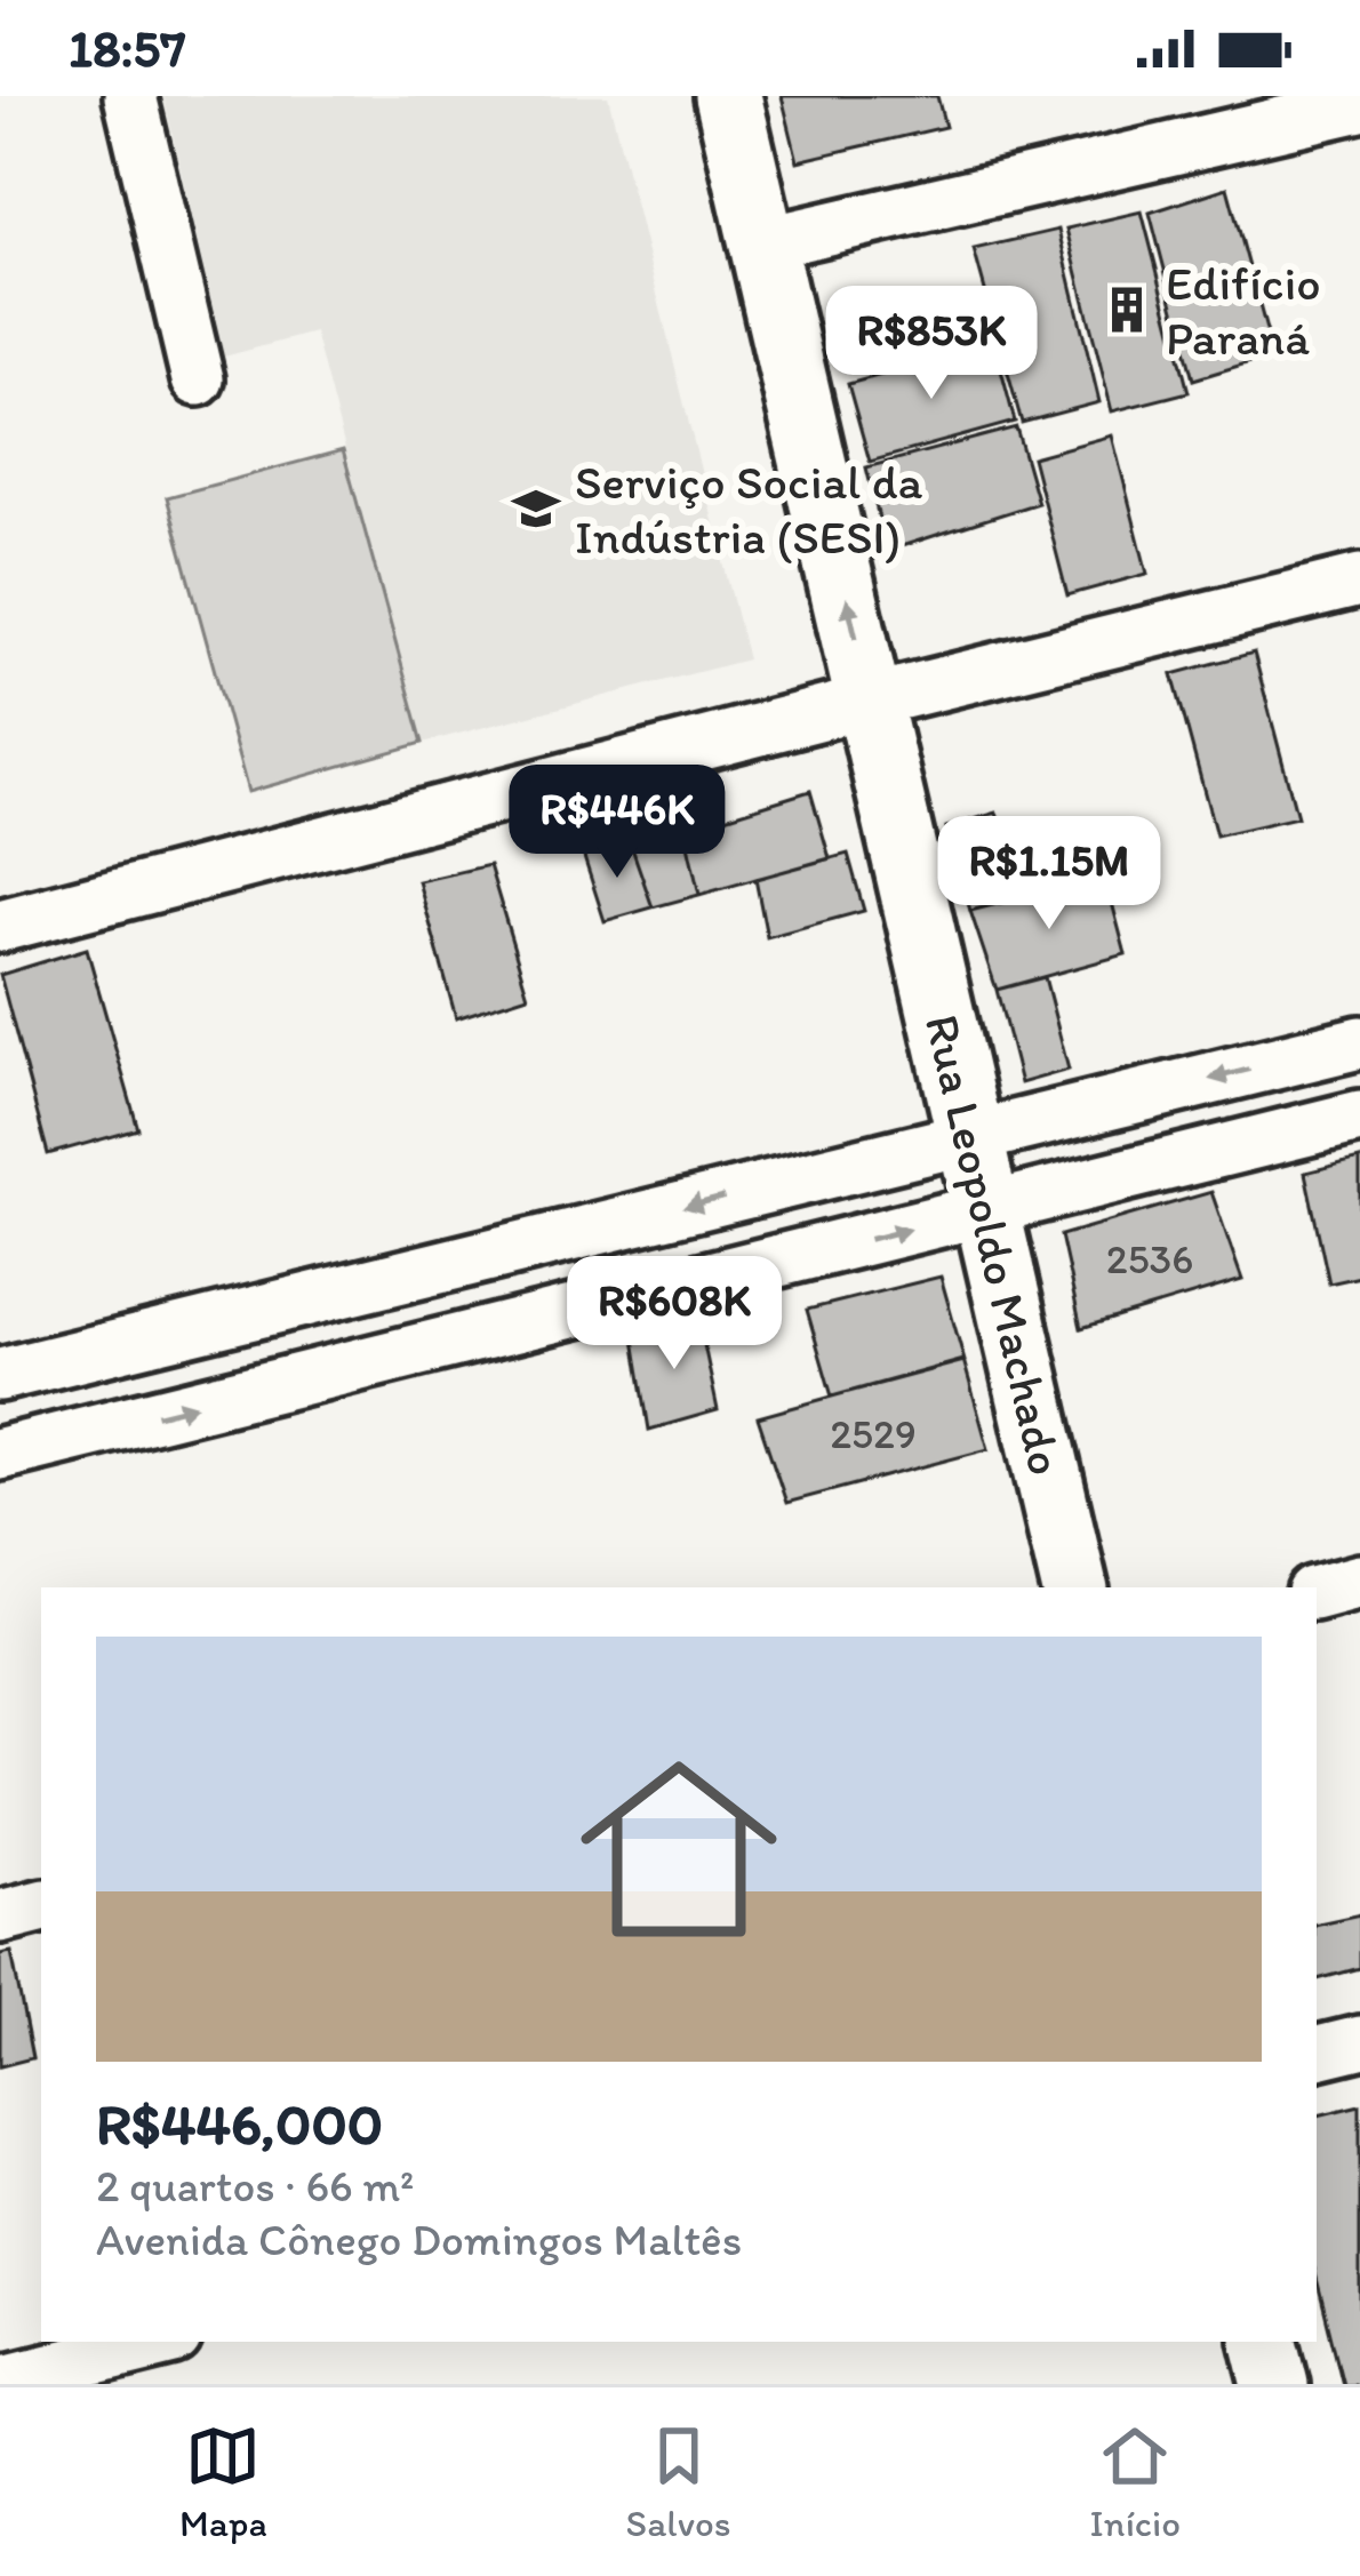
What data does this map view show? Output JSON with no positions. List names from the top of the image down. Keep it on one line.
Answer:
{"streets":{"main road":["Rua Leopoldo Machado"]},"places":{"building":["Edifício Paraná"],"school or university":["Serviço Social da Indústria (SESI)"]},"house_numbers":["2536","2529"],"page":{"status":"18:57","price":["R$853K","R$446K","R$1.15M","R$608K"],"list":[{"name":"R$446,000","note":"2 quartos · 66 m² · Avenida Cônego Domingos Maltês"}],"tabs":["Mapa","Salvos","Início"]}}
